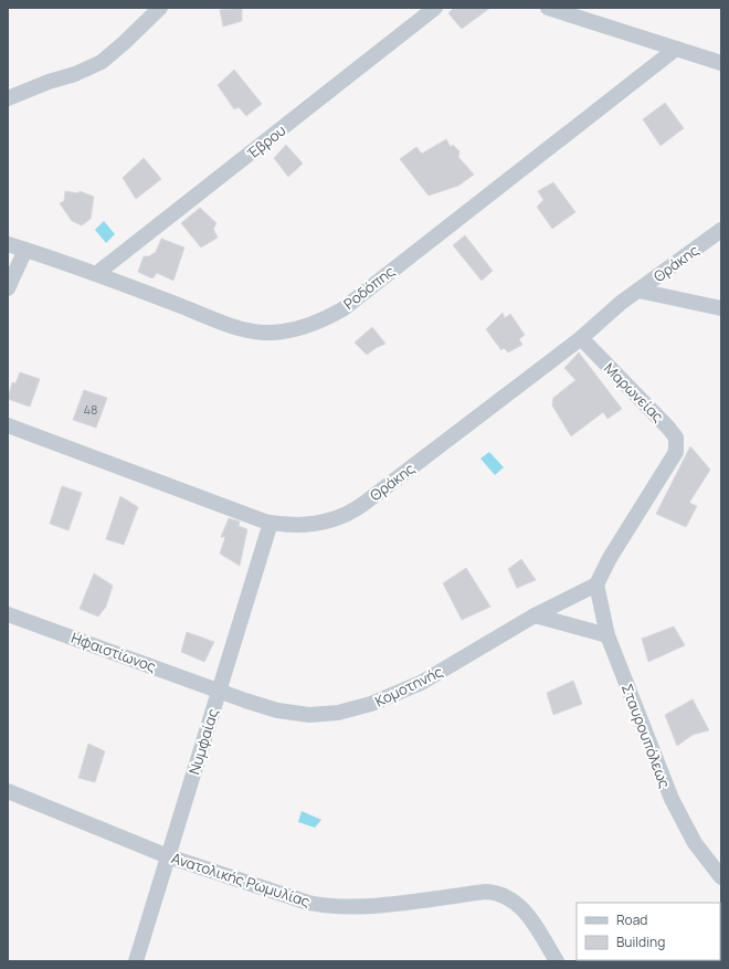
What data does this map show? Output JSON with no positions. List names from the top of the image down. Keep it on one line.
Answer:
{"streets":{"street":["Έβρου","Θράκης","Ροδόπης","Μαρωνείας","Ηφαιστίωνος","Κομοτηνής","Σταυρουπόλεως","Νυμφαίας","Ανατολικής Ρωμυλίας"]},"crossings":[["Έβρου","Ροδόπης"],["Θράκης","Μαρωνείας"],["Θράκης","Νυμφαίας"],["Μαρωνείας","Κομοτηνής"],["Μαρωνείας","Σταυρουπόλεως"],["Ηφαιστίωνος","Κομοτηνής"],["Ηφαιστίωνος","Νυμφαίας"],["Κομοτηνής","Σταυρουπόλεως"],["Κομοτηνής","Νυμφαίας"],["Νυμφαίας","Ανατολικής Ρωμυλίας"]],"house_numbers":["48"],"legend":["Road","Building"]}
